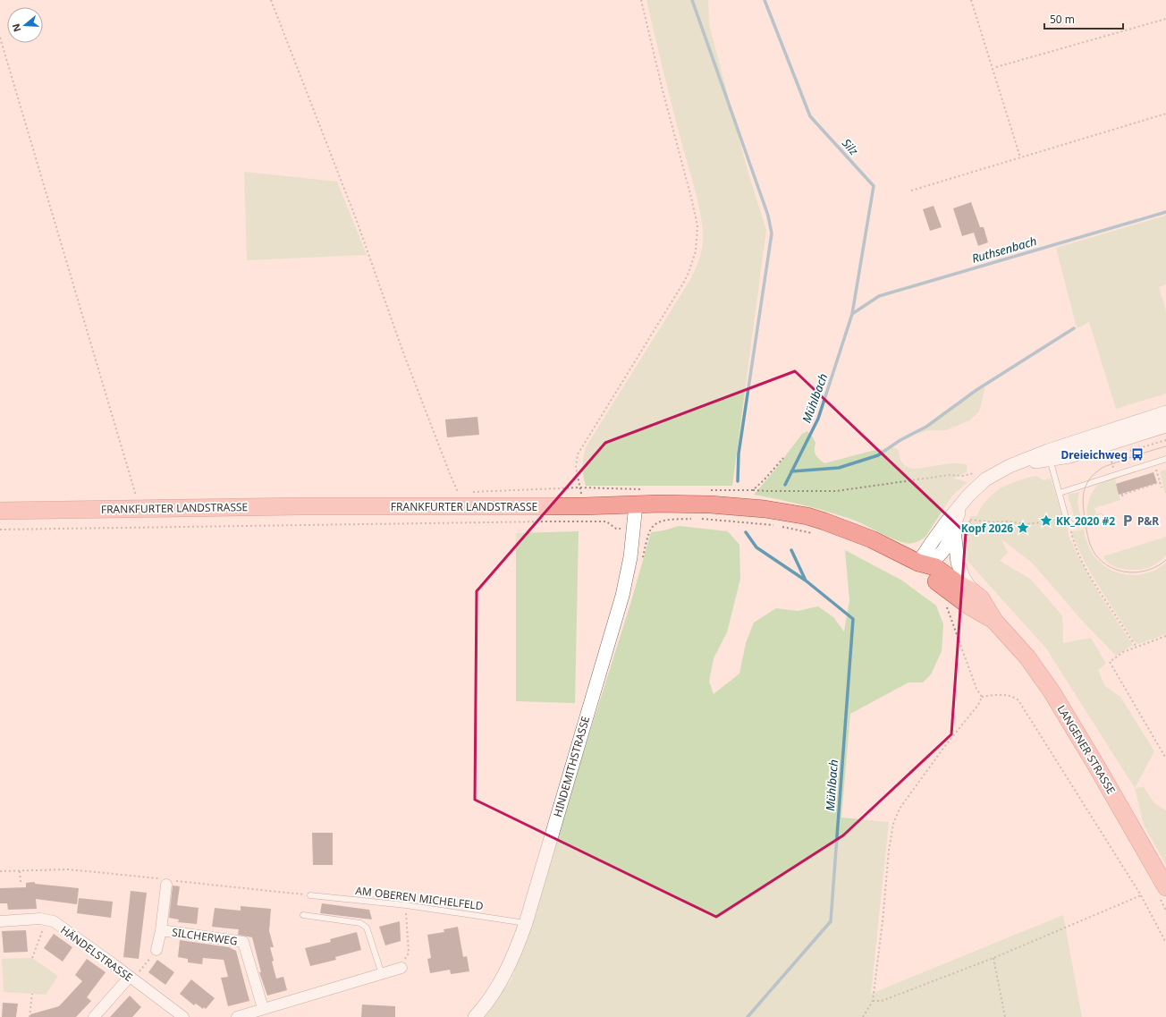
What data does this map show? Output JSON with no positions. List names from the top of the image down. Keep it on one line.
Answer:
{"streets":{"main road":["FRANKFURTER LANDSTRASSE","LANGENER STRASSE"],"street":["HINDEMITHSTRASSE","SILCHERWEG","HÄNDELSTRASSE"],"lane":["AM OBEREN MICHELFELD"]},"crossings":[["FRANKFURTER LANDSTRASSE","LANGENER STRASSE"],["FRANKFURTER LANDSTRASSE","HINDEMITHSTRASSE"],["HINDEMITHSTRASSE","AM OBEREN MICHELFELD"]],"water":["Silz","Ruthsenbach","Mühlbach"],"places":{"bus stop":["Dreieichweg"],"place":["KK_2020 #2","Kopf 2026"],"parking":["P&R"]},"scale_bar":"50 m","north":"left"}
